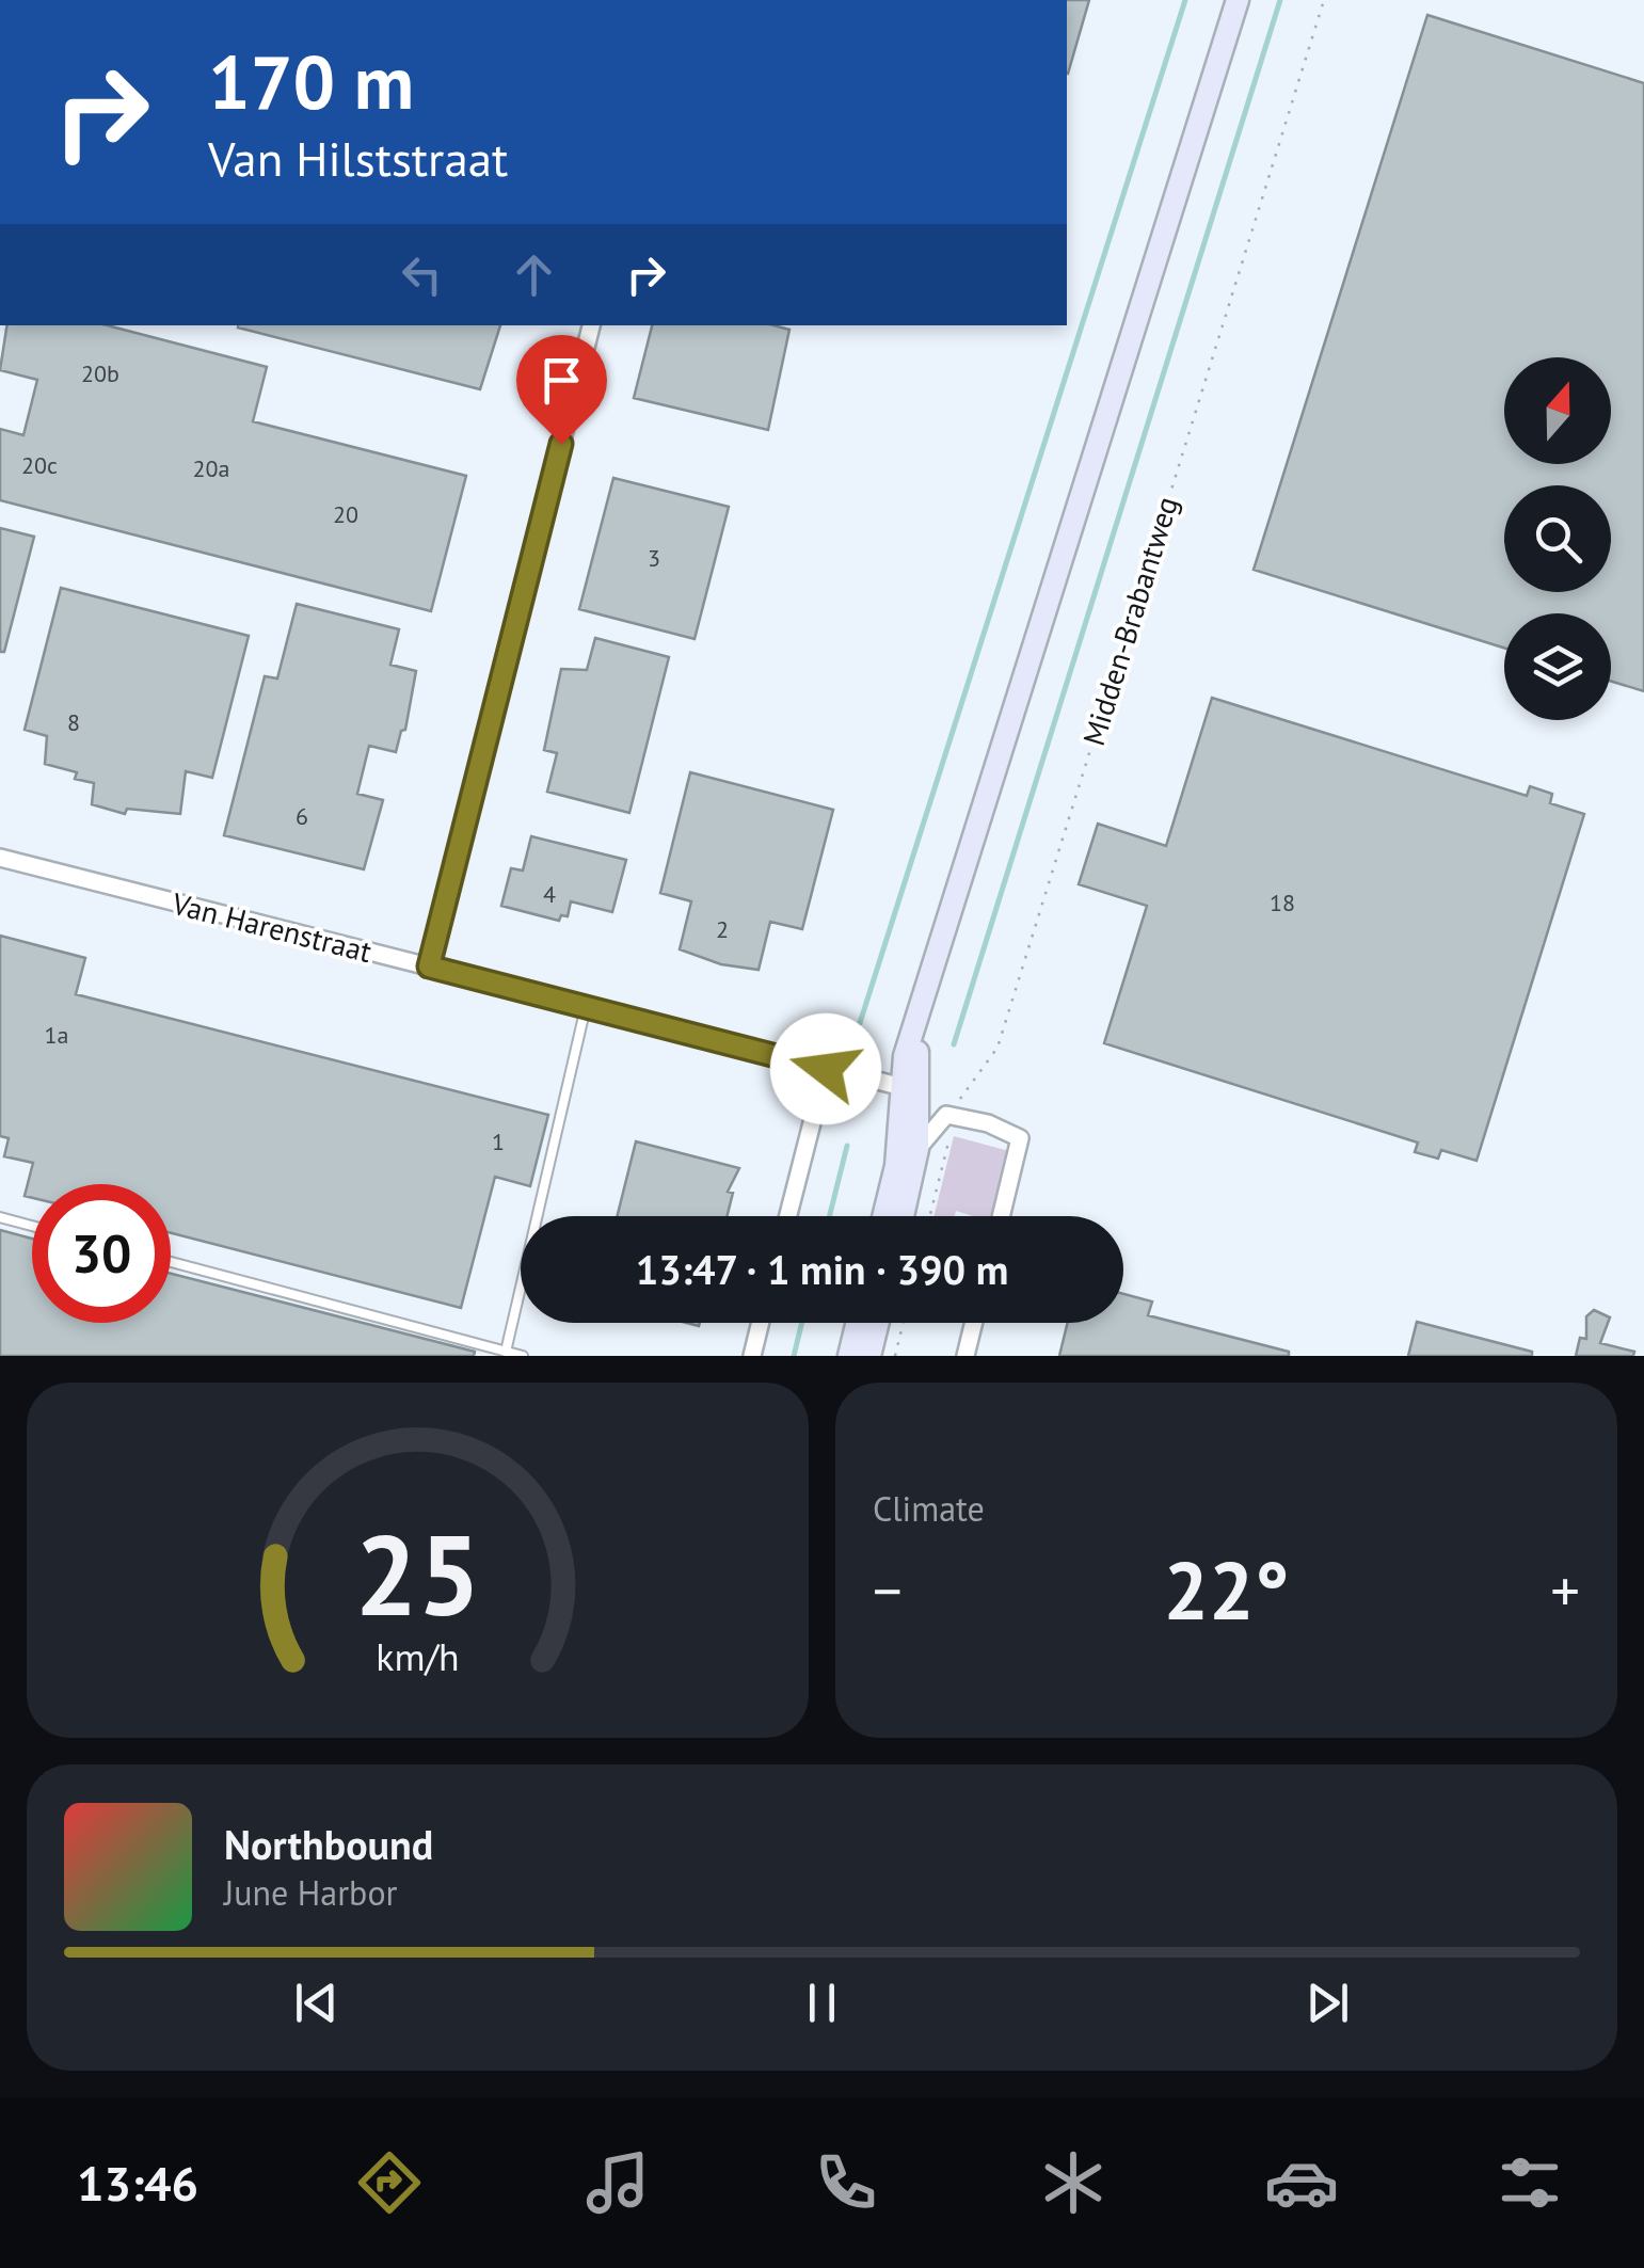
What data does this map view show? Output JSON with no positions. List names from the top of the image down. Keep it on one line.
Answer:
{"streets":{"street":["Van Harenstraat"],"path":["Midden-Brabantweg"]},"house_numbers":["20b","20c","20a","20","3","8","6","4","18","2","1a","1"],"north":"top","page":{"turn":["170 m","Van Hilststraat"],"limit":"30","trip":"13:47 · 1 min · 390 m","tile":"Climate","heat":["−","22°","+"],"song":["Northbound","June Harbor"],"tabs":"13:46","gauge":["25","km/h"]}}
